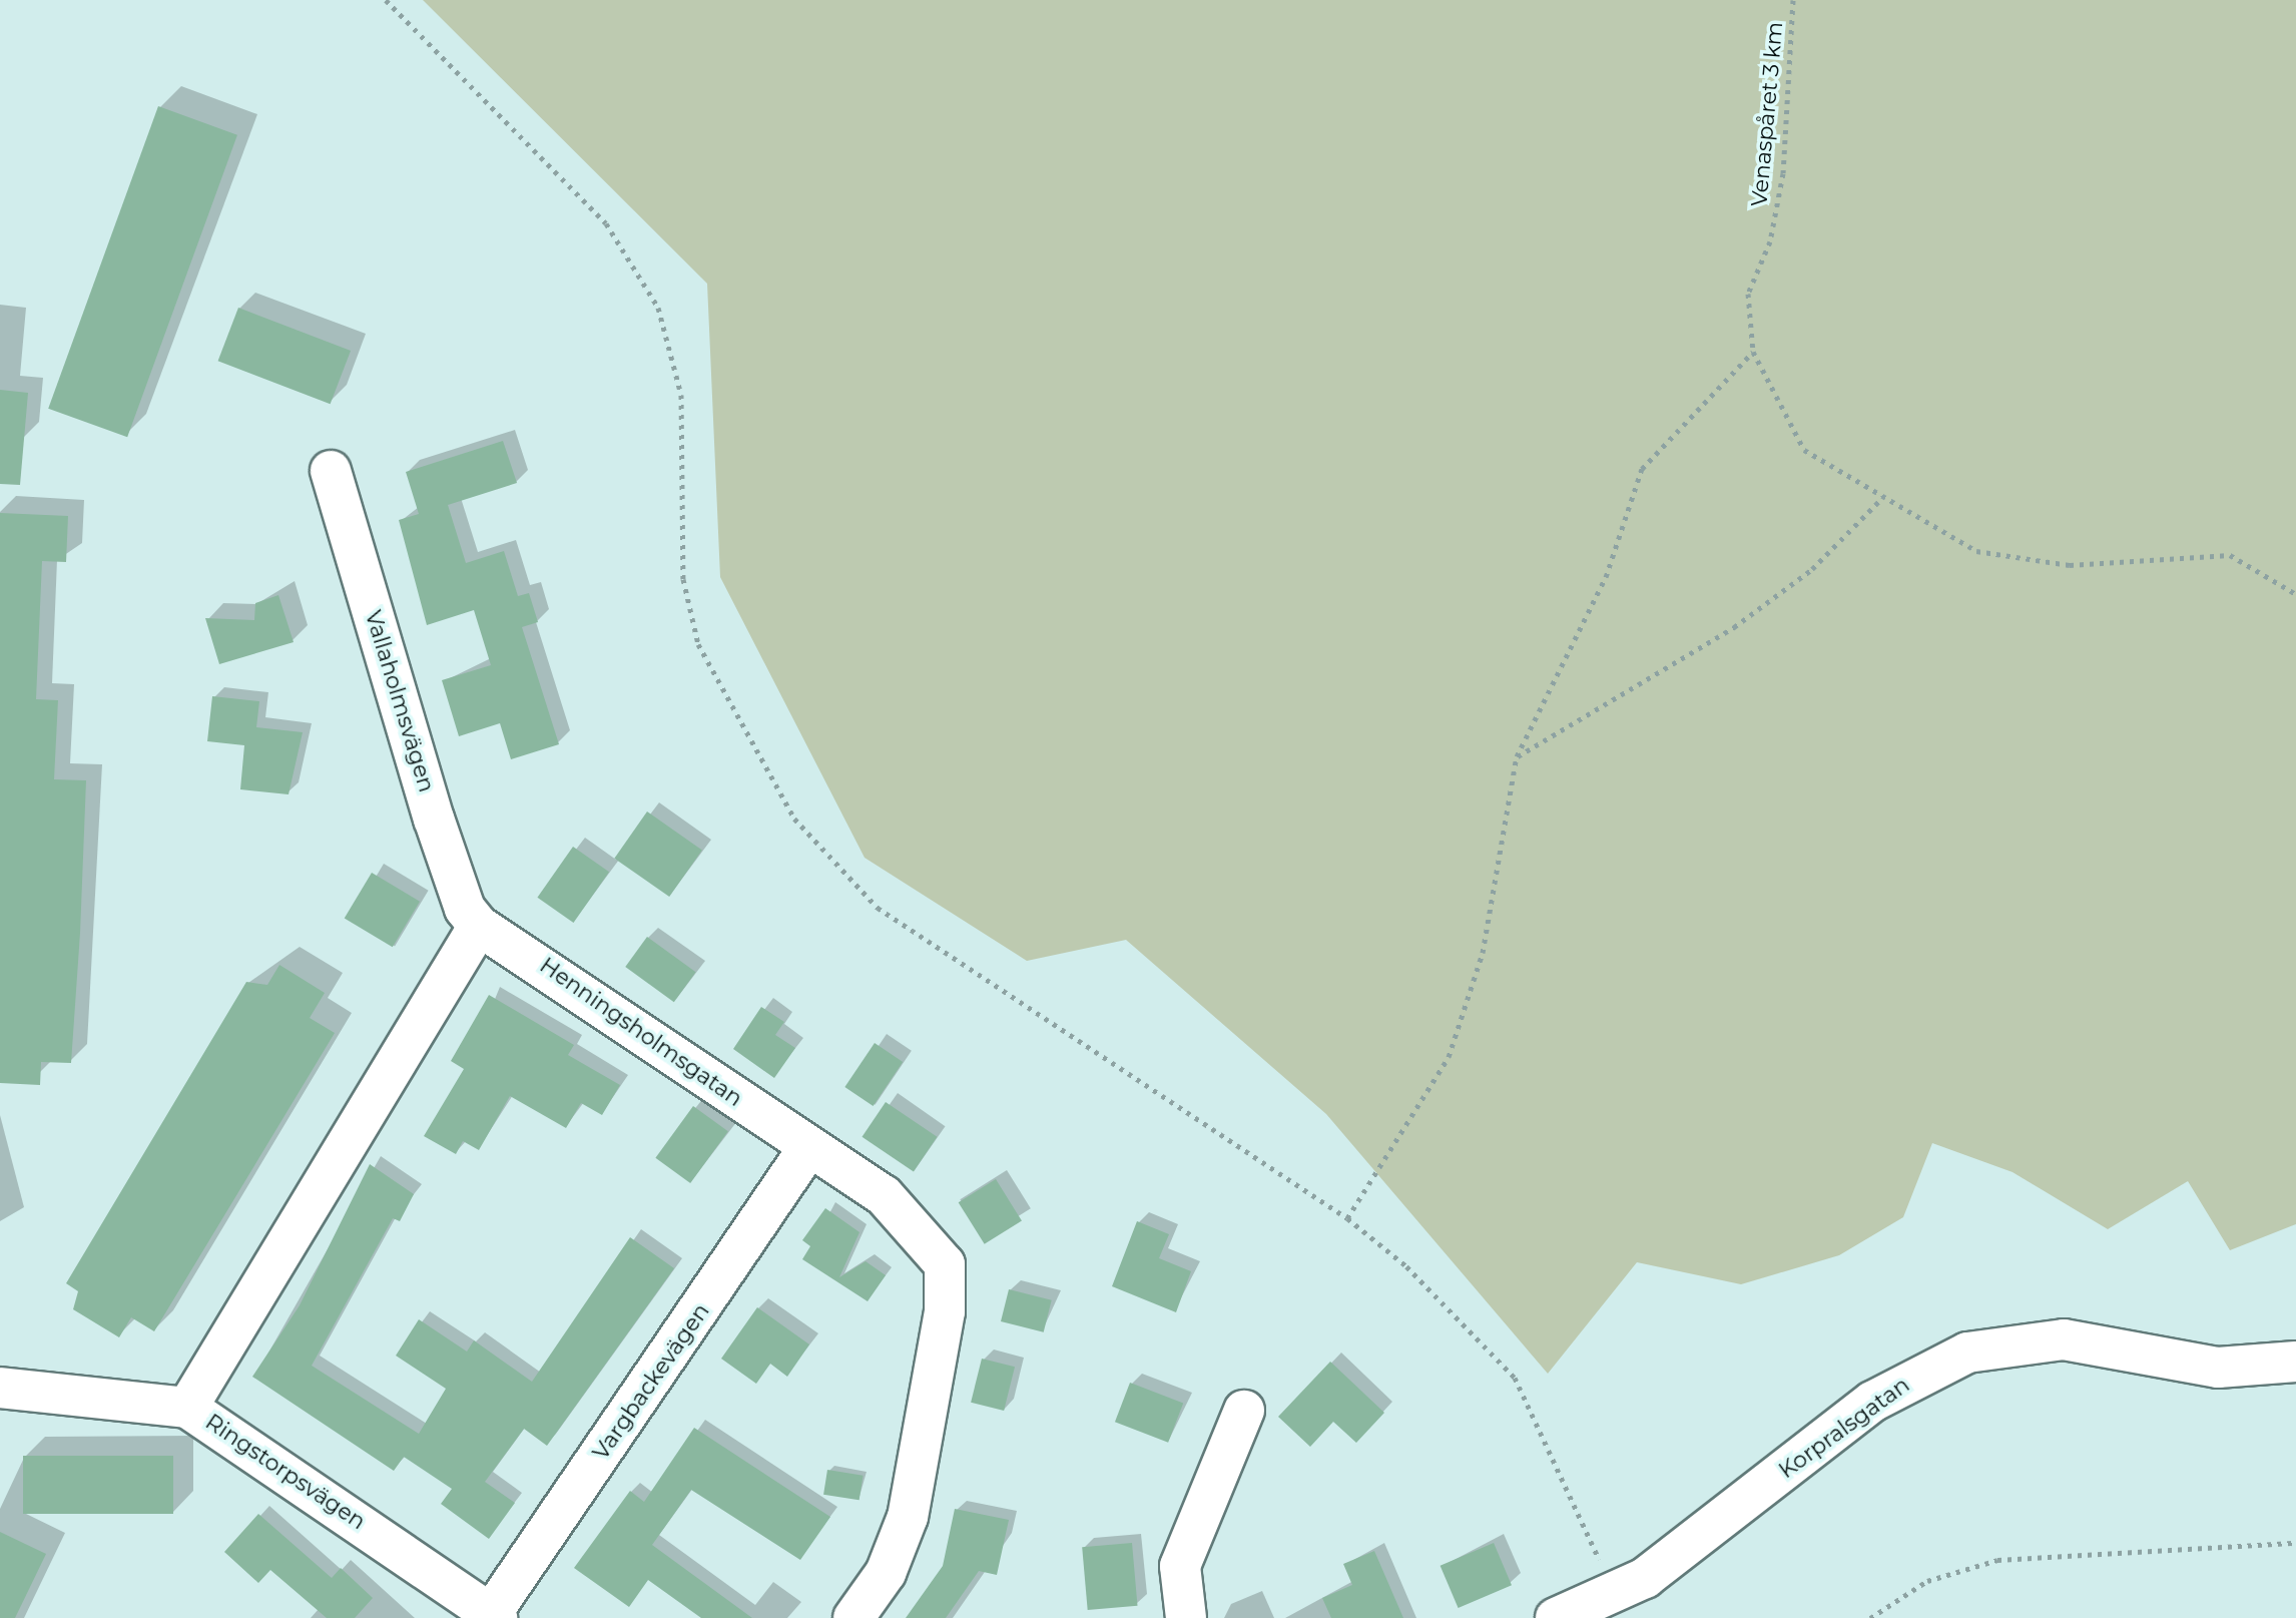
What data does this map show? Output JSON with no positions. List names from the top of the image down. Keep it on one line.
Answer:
{"streets":{"street":["Vallaholmsvägen","Henningsholmsgatan","Vargbackevägen","Korpralsgatan","Ringstorpsvägen"],"path":["Venaspåret 3 km"]},"crossings":[["Vallaholmsvägen","Henningsholmsgatan"],["Henningsholmsgatan","Vargbackevägen"],["Vargbackevägen","Ringstorpsvägen"]]}
